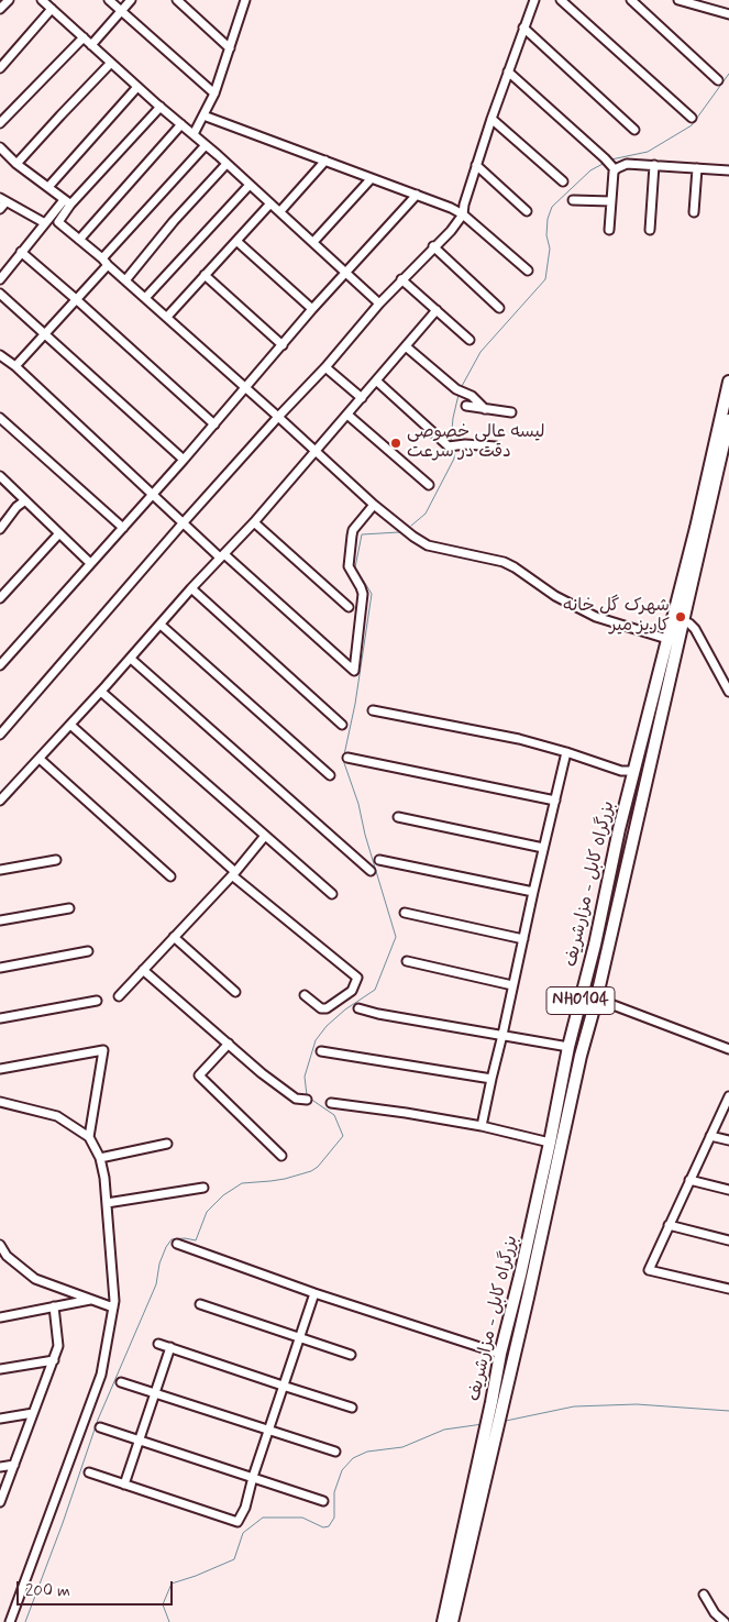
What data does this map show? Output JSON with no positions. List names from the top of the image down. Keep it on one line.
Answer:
{"streets":{"highway":["بزرگراه کابل - مزارشریف","NH0104"]},"places":["لیسه عالی خصوصی دقت در سرعت","شهرک گل خانه کاریز میر"],"scale_bar":"200 m"}
